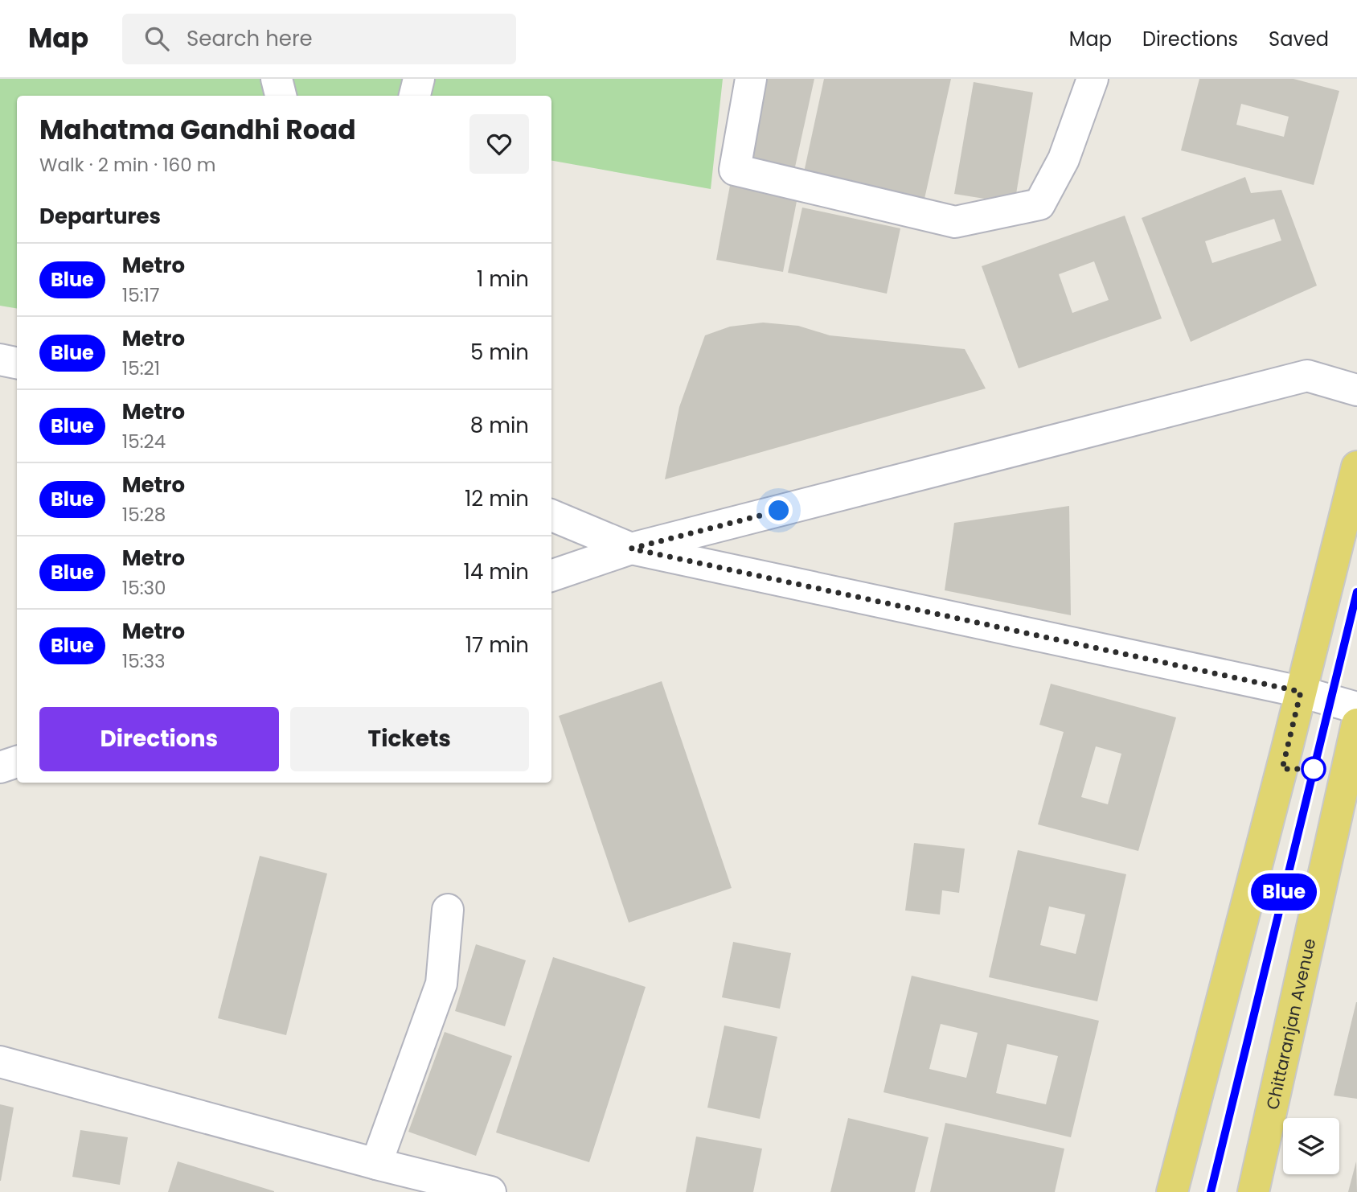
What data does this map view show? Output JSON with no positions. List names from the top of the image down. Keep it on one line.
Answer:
{"streets":{"main road":["Chittaranjan Avenue"]},"lines":["metro line Blue"],"page":{"header":"Map","search":"Search here","nav":["Map","Directions","Saved"],"on_map":"Blue","heading":[["Mahatma Gandhi Road","Walk · 2 min · 160 m"],"Departures"],"list":[{"mark":"Blue","name":"Metro","note":"15:17","value":"1 min"},{"mark":"Blue","name":"Metro","note":"15:21","value":"5 min"},{"mark":"Blue","name":"Metro","note":"15:24","value":"8 min"},{"mark":"Blue","name":"Metro","note":"15:28","value":"12 min"},{"mark":"Blue","name":"Metro","note":"15:30","value":"14 min"},{"mark":"Blue","name":"Metro","note":"15:33","value":"17 min"}],"buttons":["Directions","Tickets"]}}
